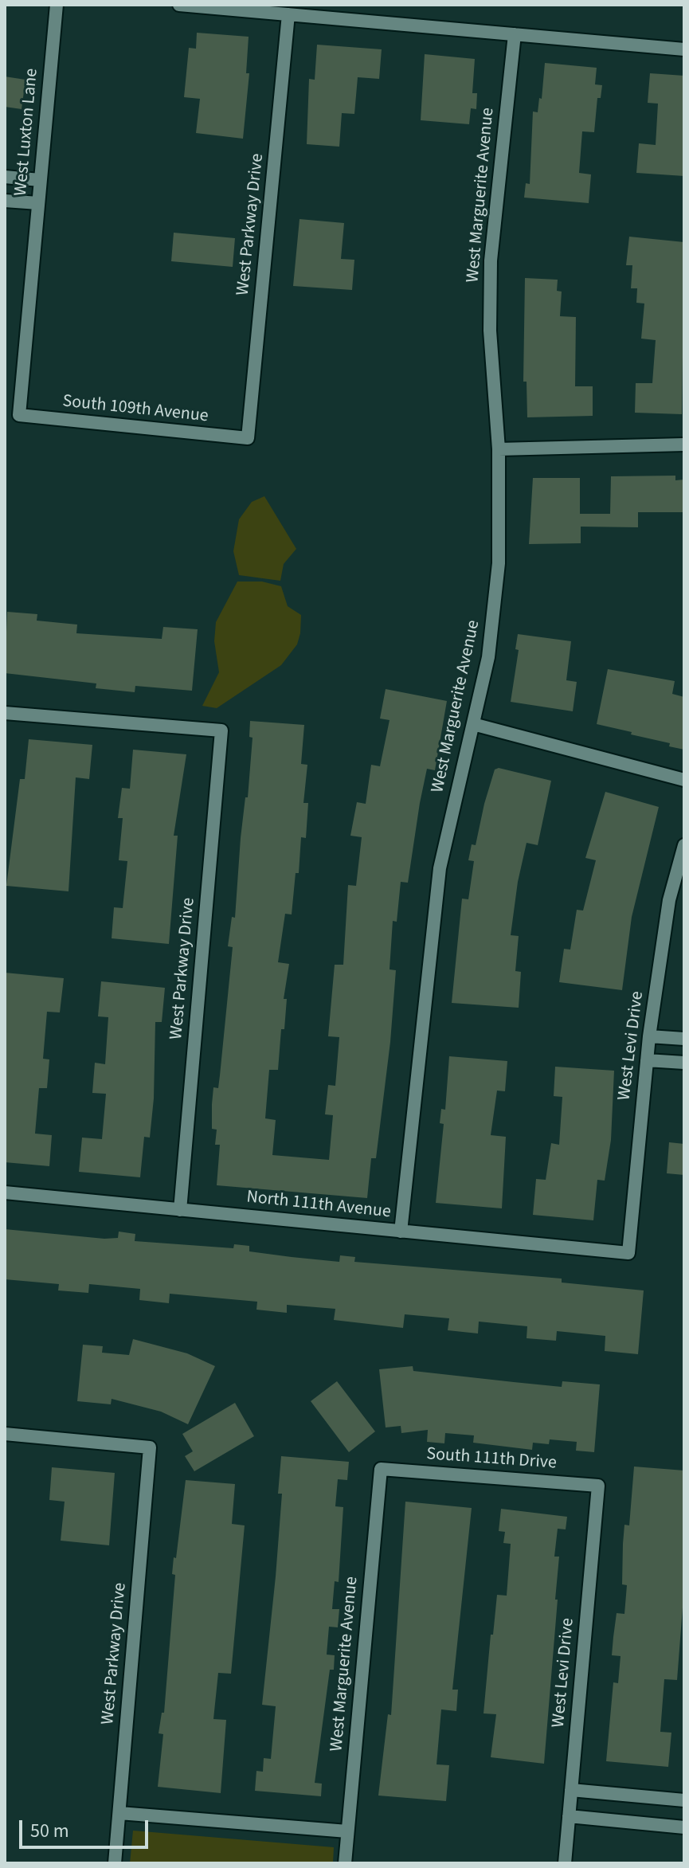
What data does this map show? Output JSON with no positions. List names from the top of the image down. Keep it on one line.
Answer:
{"streets":{"street":["West Luxton Lane","West Marguerite Avenue","West Parkway Drive","South 109th Avenue","West Levi Drive","North 111th Avenue","South 111th Drive"]},"crossings":[["West Luxton Lane","South 109th Avenue"],["West Marguerite Avenue","North 111th Avenue"],["West Marguerite Avenue","South 111th Drive"],["West Parkway Drive","South 109th Avenue"],["West Parkway Drive","North 111th Avenue"],["West Levi Drive","North 111th Avenue"],["West Levi Drive","South 111th Drive"]],"scale_bar":"50 m"}
